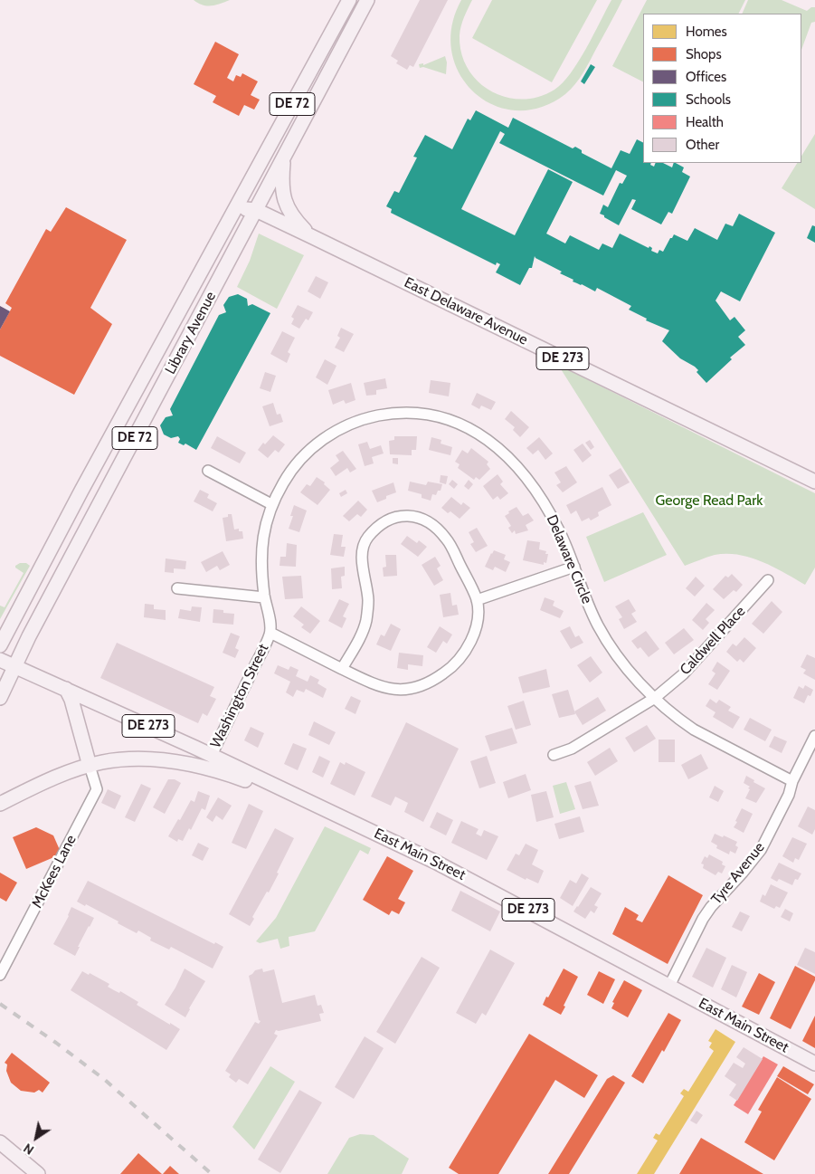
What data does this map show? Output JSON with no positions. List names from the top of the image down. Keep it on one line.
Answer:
{"streets":{"main road":["DE 72","East Delaware Avenue","Library Avenue","DE 273","East Main Street"],"street":["Delaware Circle","Caldwell Place","Washington Street","McKees Lane","Tyre Avenue"]},"crossings":[["East Delaware Avenue","Library Avenue"],["Library Avenue","DE 273"],["Library Avenue","East Main Street"],["DE 273","East Main Street"],["Delaware Circle","Caldwell Place"],["Delaware Circle","Washington Street"],["Delaware Circle","Tyre Avenue"],["Washington Street","East Main Street"],["East Main Street","Tyre Avenue"]],"parks":["George Read Park"],"legend":["Homes","Shops","Offices","Schools","Health","Other"],"north":"bottom left"}
